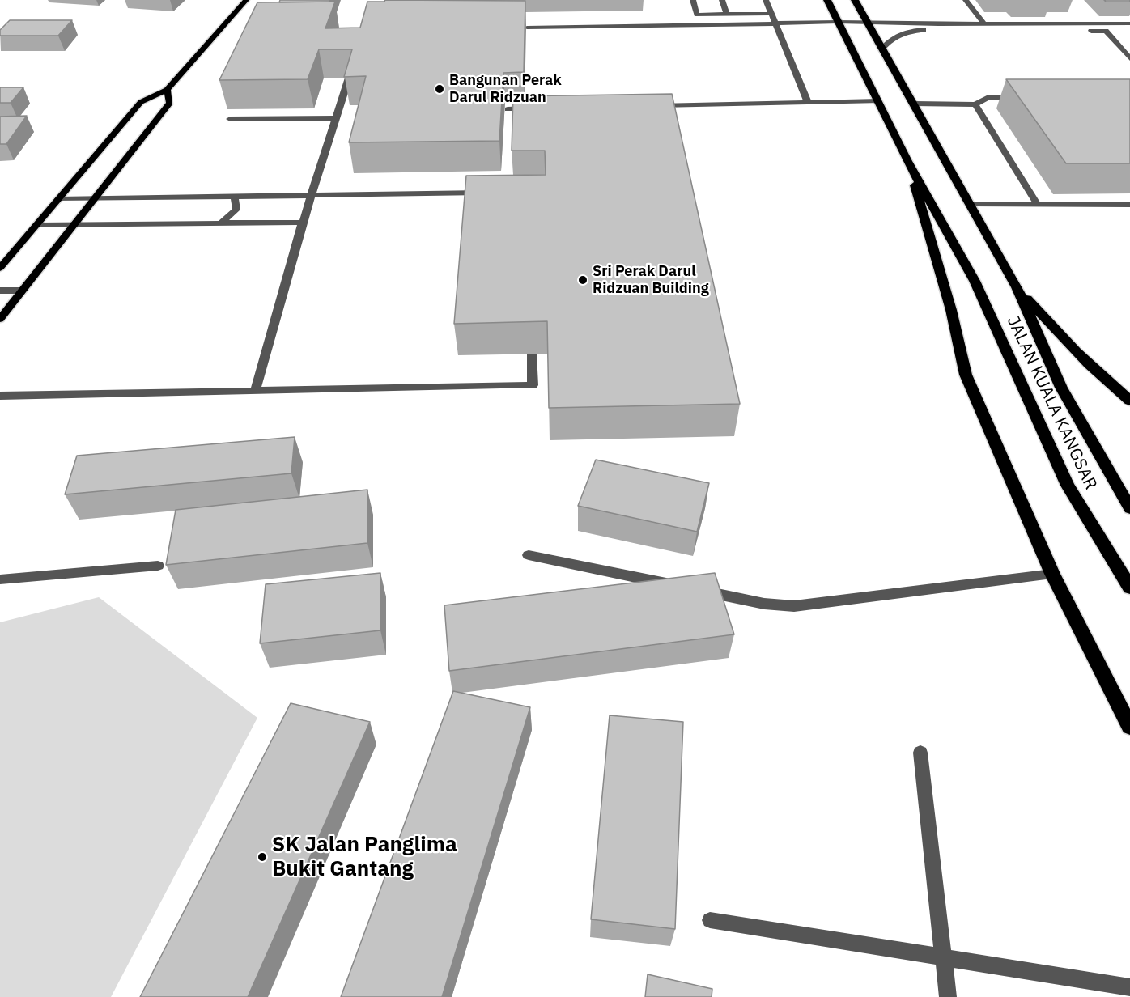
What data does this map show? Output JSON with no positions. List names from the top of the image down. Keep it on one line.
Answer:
{"streets":{"highway":["JALAN KUALA KANGSAR"]},"places":["Bangunan Perak Darul Ridzuan","Sri Perak Darul Ridzuan Building","SK Jalan Panglima Bukit Gantang"]}
